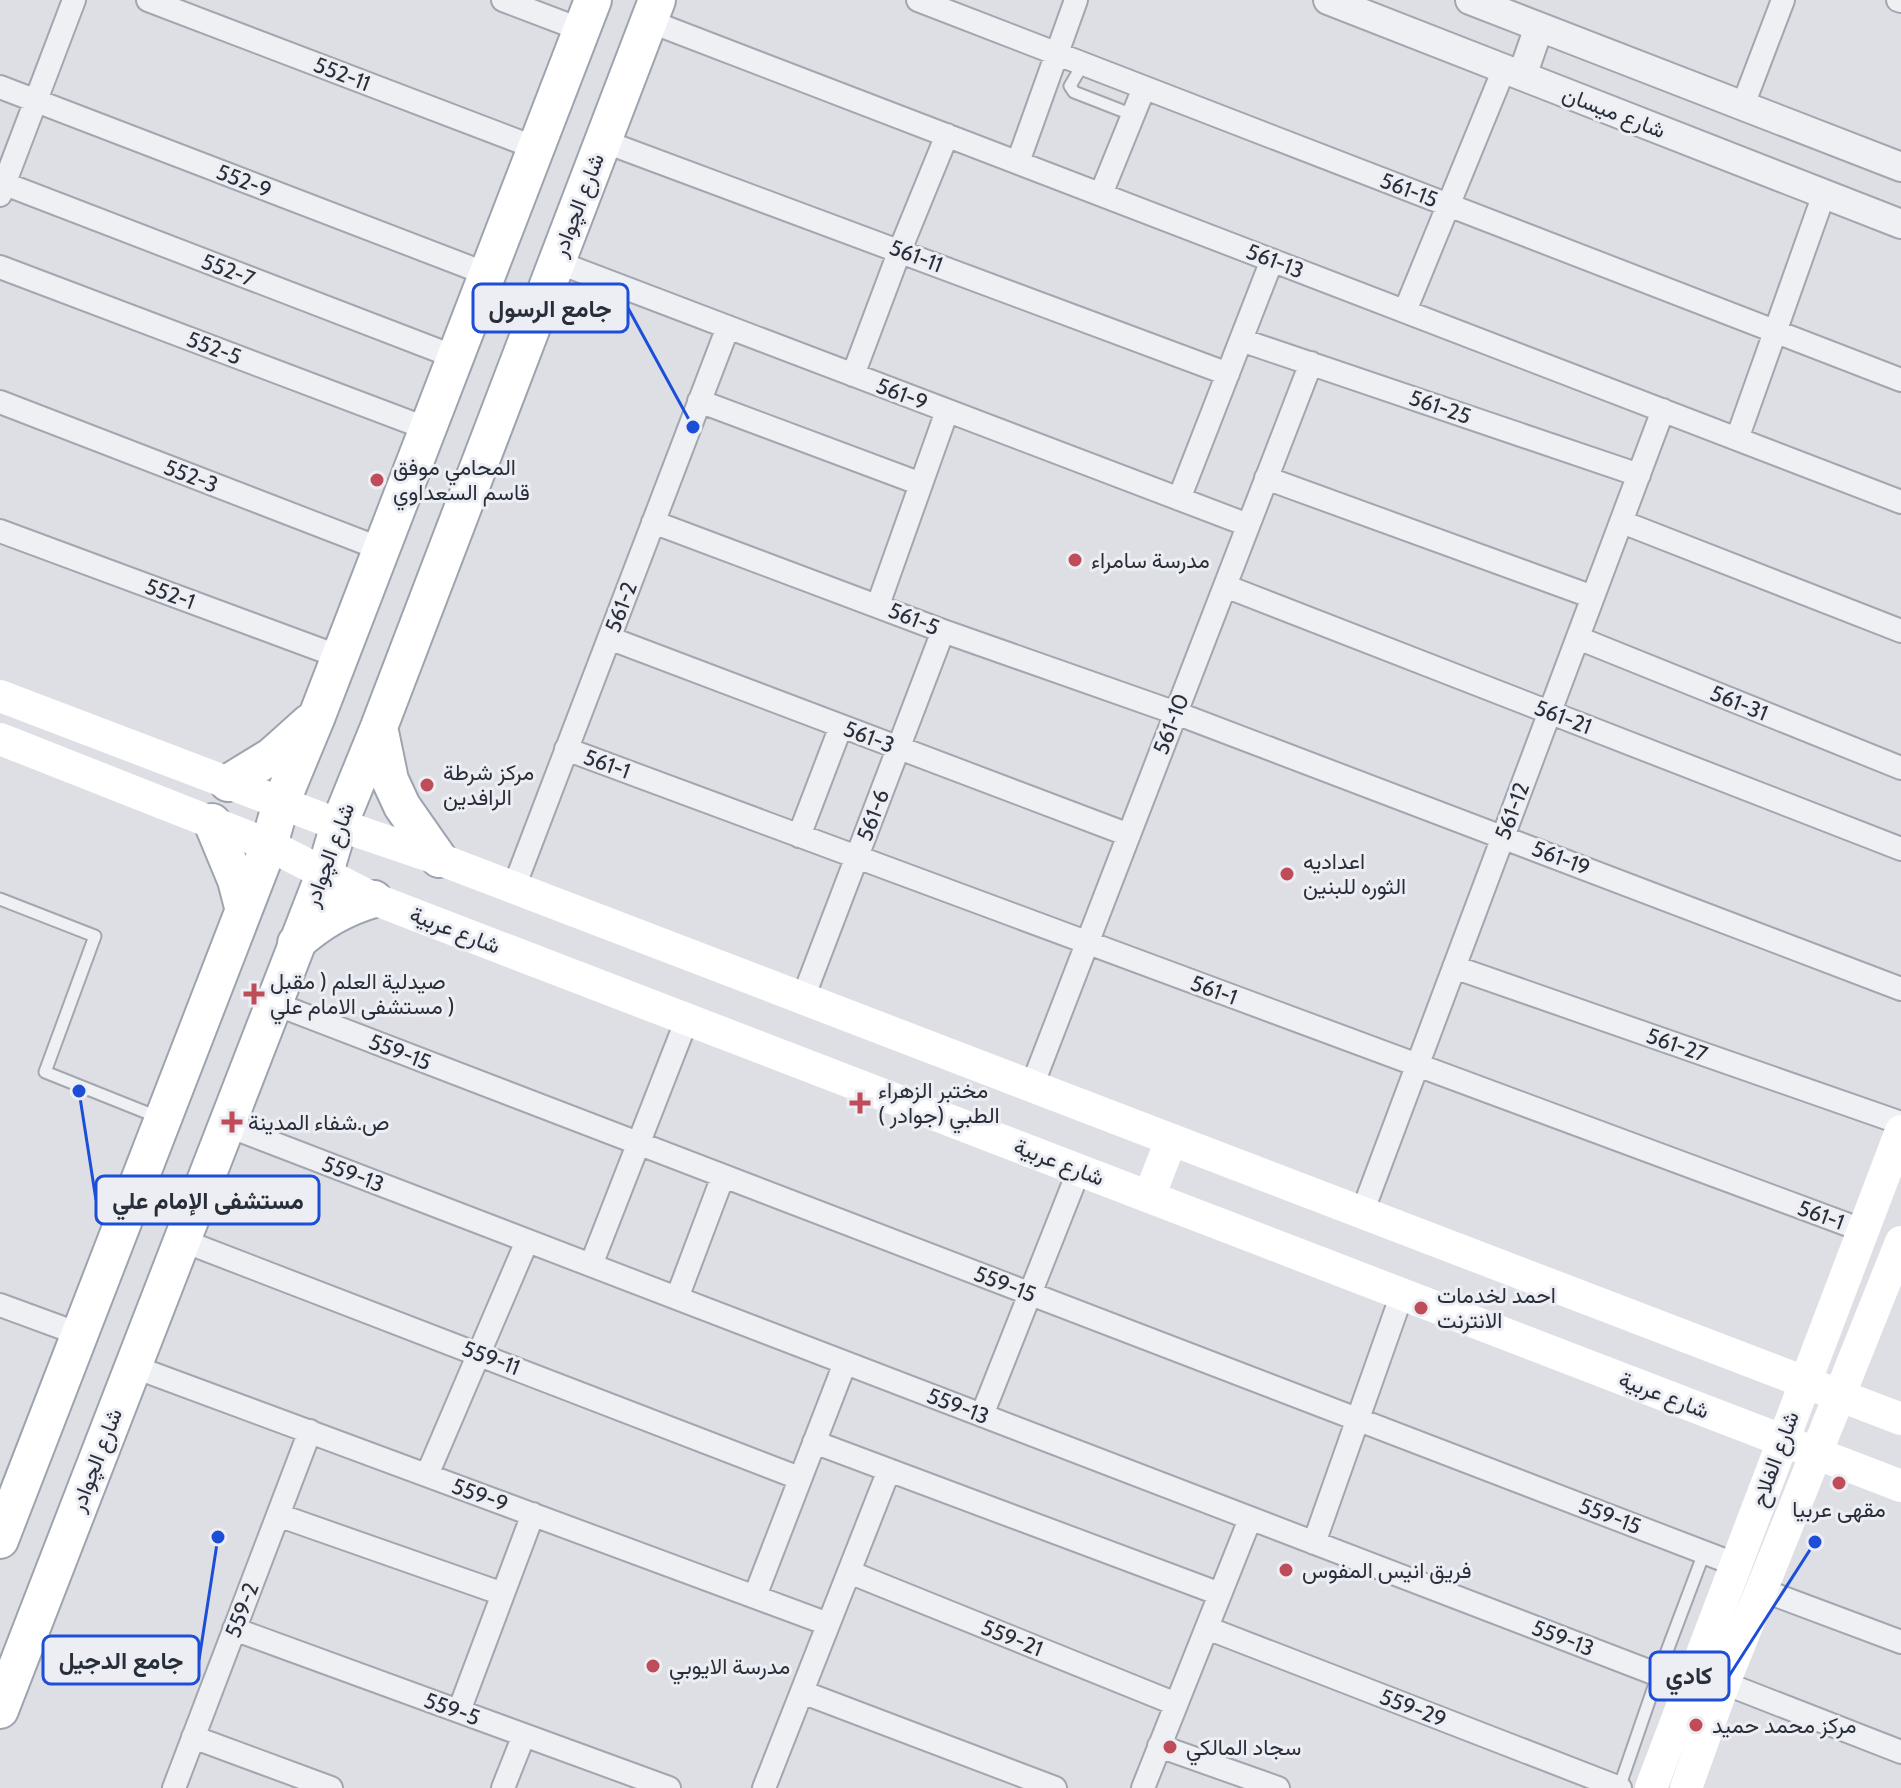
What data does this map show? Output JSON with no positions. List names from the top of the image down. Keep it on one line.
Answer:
{"streets":{"main road":["شارع الچوادر","شارع عربية","شارع الفلاح"],"street":["552-11","شارع ميسان","552-9","561-15","561-11","561-13","552-7","552-5","561-9","561-25","552-3","552-1","561-2","561-5","561-31","561-21","561-10","561-3","561-1","561-12","561-6","561-19","561-27","559-15","559-13","559-11","559-9","559-2","559-21","559-29","559-5"]},"crossings":[["شارع الچوادر","561-11"],["شارع الچوادر","561-13"],["شارع الچوادر","561-9"],["شارع الچوادر","شارع عربية"],["شارع الچوادر","559-15"],["شارع الچوادر","559-13"],["شارع الچوادر","559-11"],["شارع الچوادر","559-9"],["561-13","561-12"],["561-9","561-2"],["561-9","561-10"],["561-25","561-10"],["561-25","561-12"],["561-2","561-5"],["561-2","561-3"],["561-2","561-1"],["561-5","561-10"],["561-5","561-6"],["561-5","561-19"],["561-31","561-12"],["561-21","561-10"],["561-21","561-12"],["561-10","561-3"],["561-10","561-1"],["561-10","561-19"],["561-3","561-6"],["561-1","561-12"],["561-1","561-6"],["561-1","شارع الفلاح"],["561-12","561-19"],["561-12","561-27"],["شارع عربية","شارع الفلاح"],["559-15","شارع الفلاح"],["559-13","شارع الفلاح"],["559-9","559-2"],["559-2","559-5"]],"places":{"other":["جامع الرسول","المحامي موفق قاسم السعداوي","مدرسة سامراء","مركز شرطة الرافدين","اعداديه الثوره للبنين","مستشفى الإمام علي","احمد لخدمات الانترنت","مقهى عربيا","جامع الدجيل","كادي","فريق انيس المفوس","مدرسة الايوبي","مركز محمد حميد","سجاد المالكي"],"health":["صيدلية العلم ( مقبل مستشفى الامام علي )","مختبر الزهراء الطبي (جوادر )","ص.شفاء المدينة"]}}
